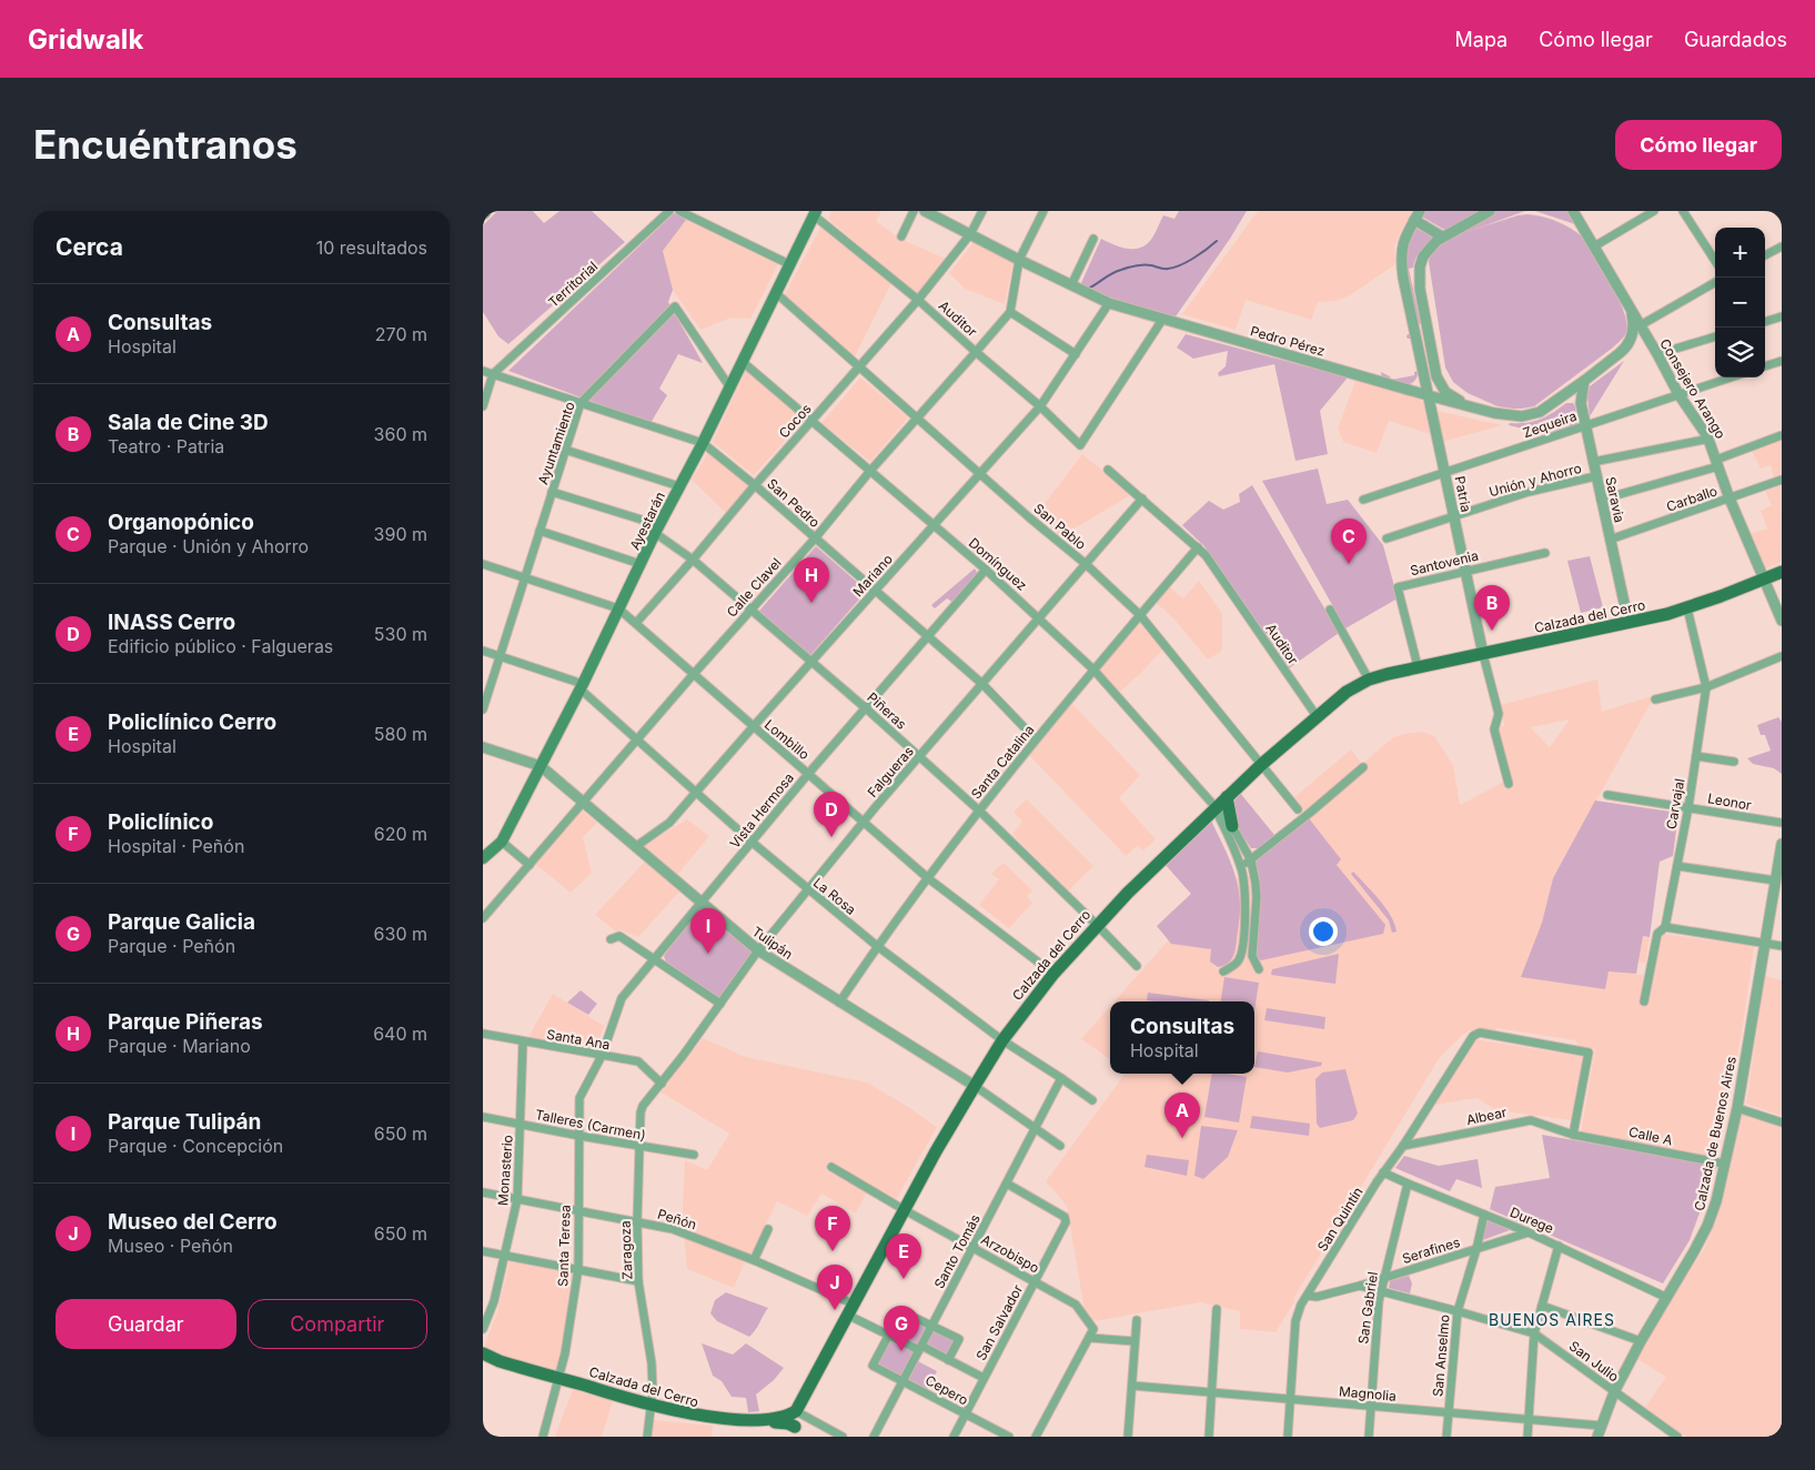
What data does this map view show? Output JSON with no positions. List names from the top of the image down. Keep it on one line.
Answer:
{"streets":{"main road":["Ayestarán","Calzada del Cerro"],"street":["Territorial","Auditor","Pedro Pérez","Consejero Arango","Cocos","Zequeira","Ayuntamiento","Unión y Ahorro","Patria","Carballo","Saravia","San Pedro","San Pablo","Santovenia","Domínguez","Mariano","Calle Clavel","Piñeras","Lombillo","Santa Catalina","Falgueras","Leonor","Carvajal","Vista Hermosa","La Rosa","Tulipán","Santa Ana","Albear","Talleres (Carmen)","Calzada de Buenos Aires","Calle A","Monasterio","Peñón","San Quintín","Durege","Santa Teresa","Zaragoza","Serafines","Santo Tomás","Arzobispo","San Gabriel","San Salvador","San Anselmo","San Julio","Cepero","Magnolia"]},"crossings":[["Territorial","San Pedro"],["Auditor","Pedro Pérez"],["Auditor","Cocos"],["Auditor","Ayestarán"],["Auditor","Mariano"],["Auditor","Calle Clavel"],["Auditor","Calzada del Cerro"],["Auditor","Santa Catalina"],["Auditor","Falgueras"],["Pedro Pérez","Consejero Arango"],["Pedro Pérez","Cocos"],["Pedro Pérez","Patria"],["Pedro Pérez","Saravia"],["Pedro Pérez","Mariano"],["Consejero Arango","Zequeira"],["Consejero Arango","Carballo"],["Consejero Arango","Calzada del Cerro"],["Cocos","San Pedro"],["Cocos","San Pablo"],["Cocos","Domínguez"],["Cocos","Piñeras"],["Cocos","Lombillo"],["Zequeira","Patria"],["Zequeira","Saravia"],["Ayuntamiento","San Pedro"],["Ayuntamiento","Ayestarán"],["Ayuntamiento","Piñeras"],["Ayuntamiento","Lombillo"],["Ayuntamiento","La Rosa"],["Unión y Ahorro","Patria"],["Unión y Ahorro","Saravia"],["Patria","Santovenia"],["Patria","Calzada del Cerro"],["Carballo","Saravia"],["Saravia","Calzada del Cerro"],["San Pedro","Ayestarán"],["San Pedro","Mariano"],["San Pedro","Calle Clavel"],["San Pedro","Santa Catalina"],["San Pedro","Falgueras"],["San Pedro","Vista Hermosa"],["Ayestarán","San Pablo"],["Ayestarán","Domínguez"],["Ayestarán","Piñeras"],["Ayestarán","Lombillo"],["Ayestarán","La Rosa"],["Ayestarán","Tulipán"],["San Pablo","Mariano"],["San Pablo","Calle Clavel"],["San Pablo","Calzada del Cerro"],["San Pablo","Santa Catalina"],["San Pablo","Falgueras"],["Santovenia","Calzada del Cerro"],["Domínguez","Mariano"],["Domínguez","Calle Clavel"],["Domínguez","Calzada del Cerro"],["Domínguez","Santa Catalina"],["Domínguez","Falgueras"],["Domínguez","Vista Hermosa"],["Mariano","Piñeras"],["Mariano","Lombillo"],["Mariano","La Rosa"],["Mariano","Tulipán"],["Calle Clavel","Piñeras"],["Calle Clavel","Lombillo"],["Calle Clavel","La Rosa"],["Calle Clavel","Tulipán"],["Calzada del Cerro","Piñeras"],["Calzada del Cerro","Lombillo"],["Calzada del Cerro","Carvajal"],["Calzada del Cerro","La Rosa"],["Calzada del Cerro","Tulipán"],["Calzada del Cerro","Peñón"],["Calzada del Cerro","Santa Teresa"],["Calzada del Cerro","Zaragoza"],["Calzada del Cerro","Arzobispo"],["Piñeras","Santa Catalina"],["Piñeras","Falgueras"],["Piñeras","Vista Hermosa"],["Lombillo","Santa Catalina"],["Lombillo","Falgueras"],["Lombillo","Vista Hermosa"],["Santa Catalina","La Rosa"],["Santa Catalina","Tulipán"],["Falgueras","La Rosa"],["Falgueras","Tulipán"],["Falgueras","Zaragoza"],["Leonor","Carvajal"],["Vista Hermosa","La Rosa"],["Vista Hermosa","Tulipán"],["Vista Hermosa","Santa Ana"],["Vista Hermosa","Santa Teresa"],["La Rosa","Santo Tomás"],["Tulipán","Santo Tomás"],["Santa Ana","Monasterio"],["Santa Ana","Santa Teresa"],["Santa Ana","Zaragoza"],["Albear","Calle A"],["Albear","San Quintín"],["Talleres (Carmen)","Monasterio"],["Talleres (Carmen)","Santa Teresa"],["Talleres (Carmen)","Zaragoza"],["Calzada de Buenos Aires","Calle A"],["Calzada de Buenos Aires","Durege"],["Calzada de Buenos Aires","San Julio"],["Calzada de Buenos Aires","Magnolia"],["Calle A","San Quintín"],["Monasterio","Peñón"],["Peñón","Santa Teresa"],["Peñón","Zaragoza"],["Peñón","Santo Tomás"],["Peñón","San Salvador"],["Peñón","Cepero"],["San Quintín","Durege"],["San Quintín","Serafines"],["San Quintín","Magnolia"],["Durege","Serafines"],["Durege","San Gabriel"],["Durege","San Anselmo"],["Serafines","San Gabriel"],["Serafines","San Anselmo"],["Serafines","San Julio"],["Santo Tomás","Arzobispo"],["Santo Tomás","San Salvador"],["Santo Tomás","Cepero"],["Arzobispo","San Salvador"],["San Gabriel","San Julio"],["San Gabriel","Magnolia"],["San Salvador","Cepero"],["San Anselmo","San Julio"],["San Anselmo","Magnolia"]],"districts":["BUENOS AIRES"],"page":{"header":"Gridwalk","nav":["Mapa","Cómo llegar","Guardados"],"buttons":["Cómo llegar",["Guardar","Compartir"]],"title":"Encuéntranos","heading":["Cerca","10 resultados"],"map_buttons":["+","−"],"list":[{"mark":"A","name":"Consultas","note":"Hospital","value":"270 m"},{"mark":"B","name":"Sala de Cine 3D","note":"Teatro · Patria","value":"360 m"},{"mark":"C","name":"Organopónico","note":"Parque · Unión y Ahorro","value":"390 m"},{"mark":"D","name":"INASS Cerro","note":"Edificio público · Falgueras","value":"530 m"},{"mark":"E","name":"Policlínico Cerro","note":"Hospital","value":"580 m"},{"mark":"F","name":"Policlínico","note":"Hospital · Peñón","value":"620 m"},{"mark":"G","name":"Parque Galicia","note":"Parque · Peñón","value":"630 m"},{"mark":"H","name":"Parque Piñeras","note":"Parque · Mariano","value":"640 m"},{"mark":"I","name":"Parque Tulipán","note":"Parque · Concepción","value":"650 m"},{"mark":"J","name":"Museo del Cerro","note":"Museo · Peñón","value":"650 m"}],"pins":["C","H","B","D","I","A","F","E","J","G"],"popup":["Consultas","Hospital"]}}
